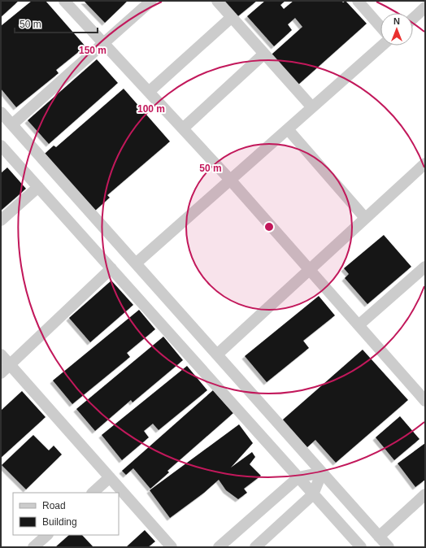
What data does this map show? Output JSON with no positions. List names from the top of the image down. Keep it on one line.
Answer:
{"legend":["Road","Building"],"scale_bar":"50 m","north":"top","rings":["150 m","100 m","50 m"]}
